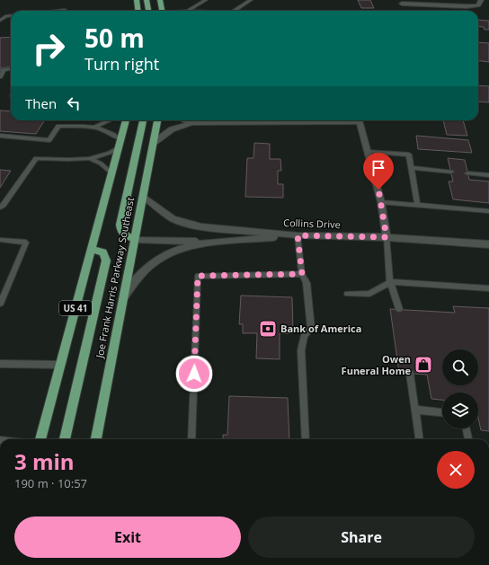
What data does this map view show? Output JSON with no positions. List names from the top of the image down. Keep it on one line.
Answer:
{"streets":{"main road":["Joe Frank Harris Parkway Southeast","US 41"],"street":["Collins Drive"]},"crossings":[["Collins Drive","Joe Frank Harris Parkway Southeast"]],"places":{"bank":["Bank of America"],"shop":["Owen Funeral Home"]},"page":{"turn":["50 m","Turn right"],"then":"Then","heading":["3 min","190 m · 10:57"],"buttons":["Exit","Share"]}}
